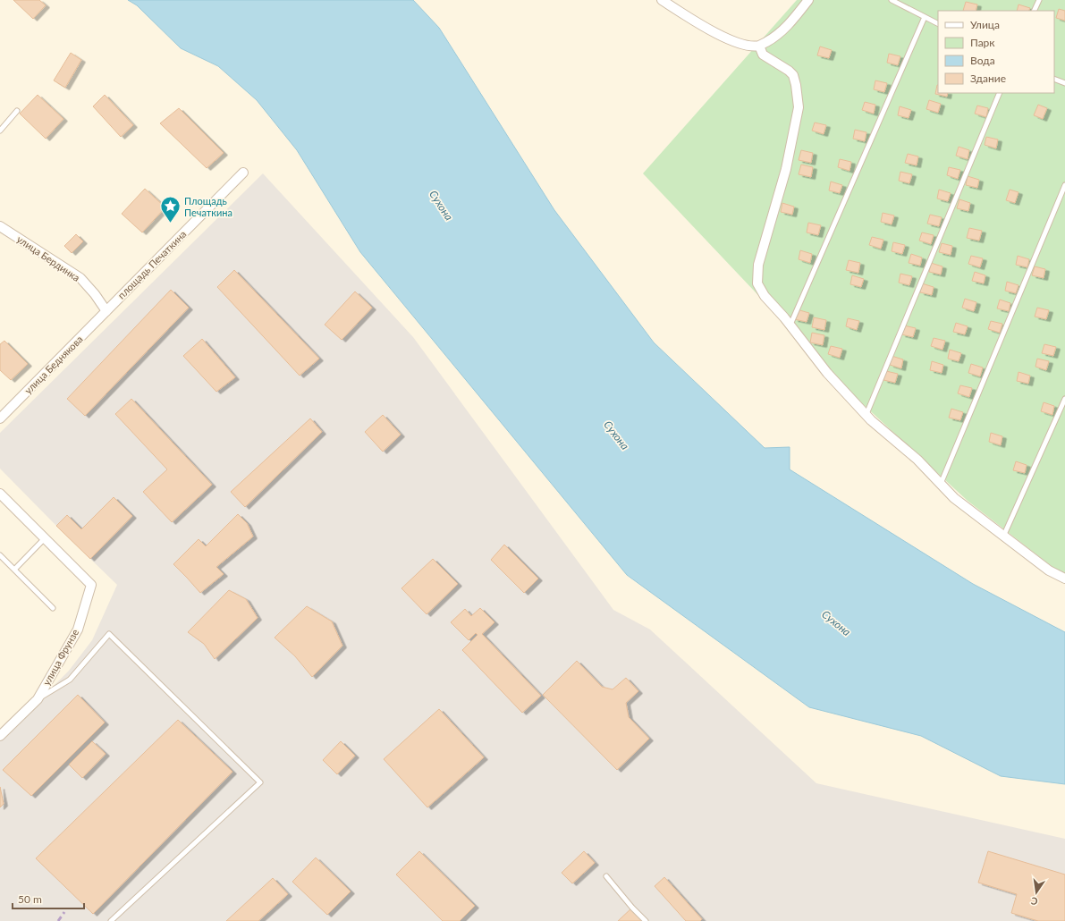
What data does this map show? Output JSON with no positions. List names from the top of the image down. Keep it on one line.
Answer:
{"streets":{"street":["улица Бердинка","площадь Печаткина","улица Беднякова","улица Фрунзе"]},"crossings":[["улица Бердинка","площадь Печаткина"],["улица Бердинка","улица Беднякова"],["площадь Печаткина","улица Беднякова"]],"water":["Сухона"],"places":{"place":["Площадь Печаткина"]},"legend":["Улица","Парк","Вода","Здание"],"scale_bar":"50 m","north":"bottom"}
